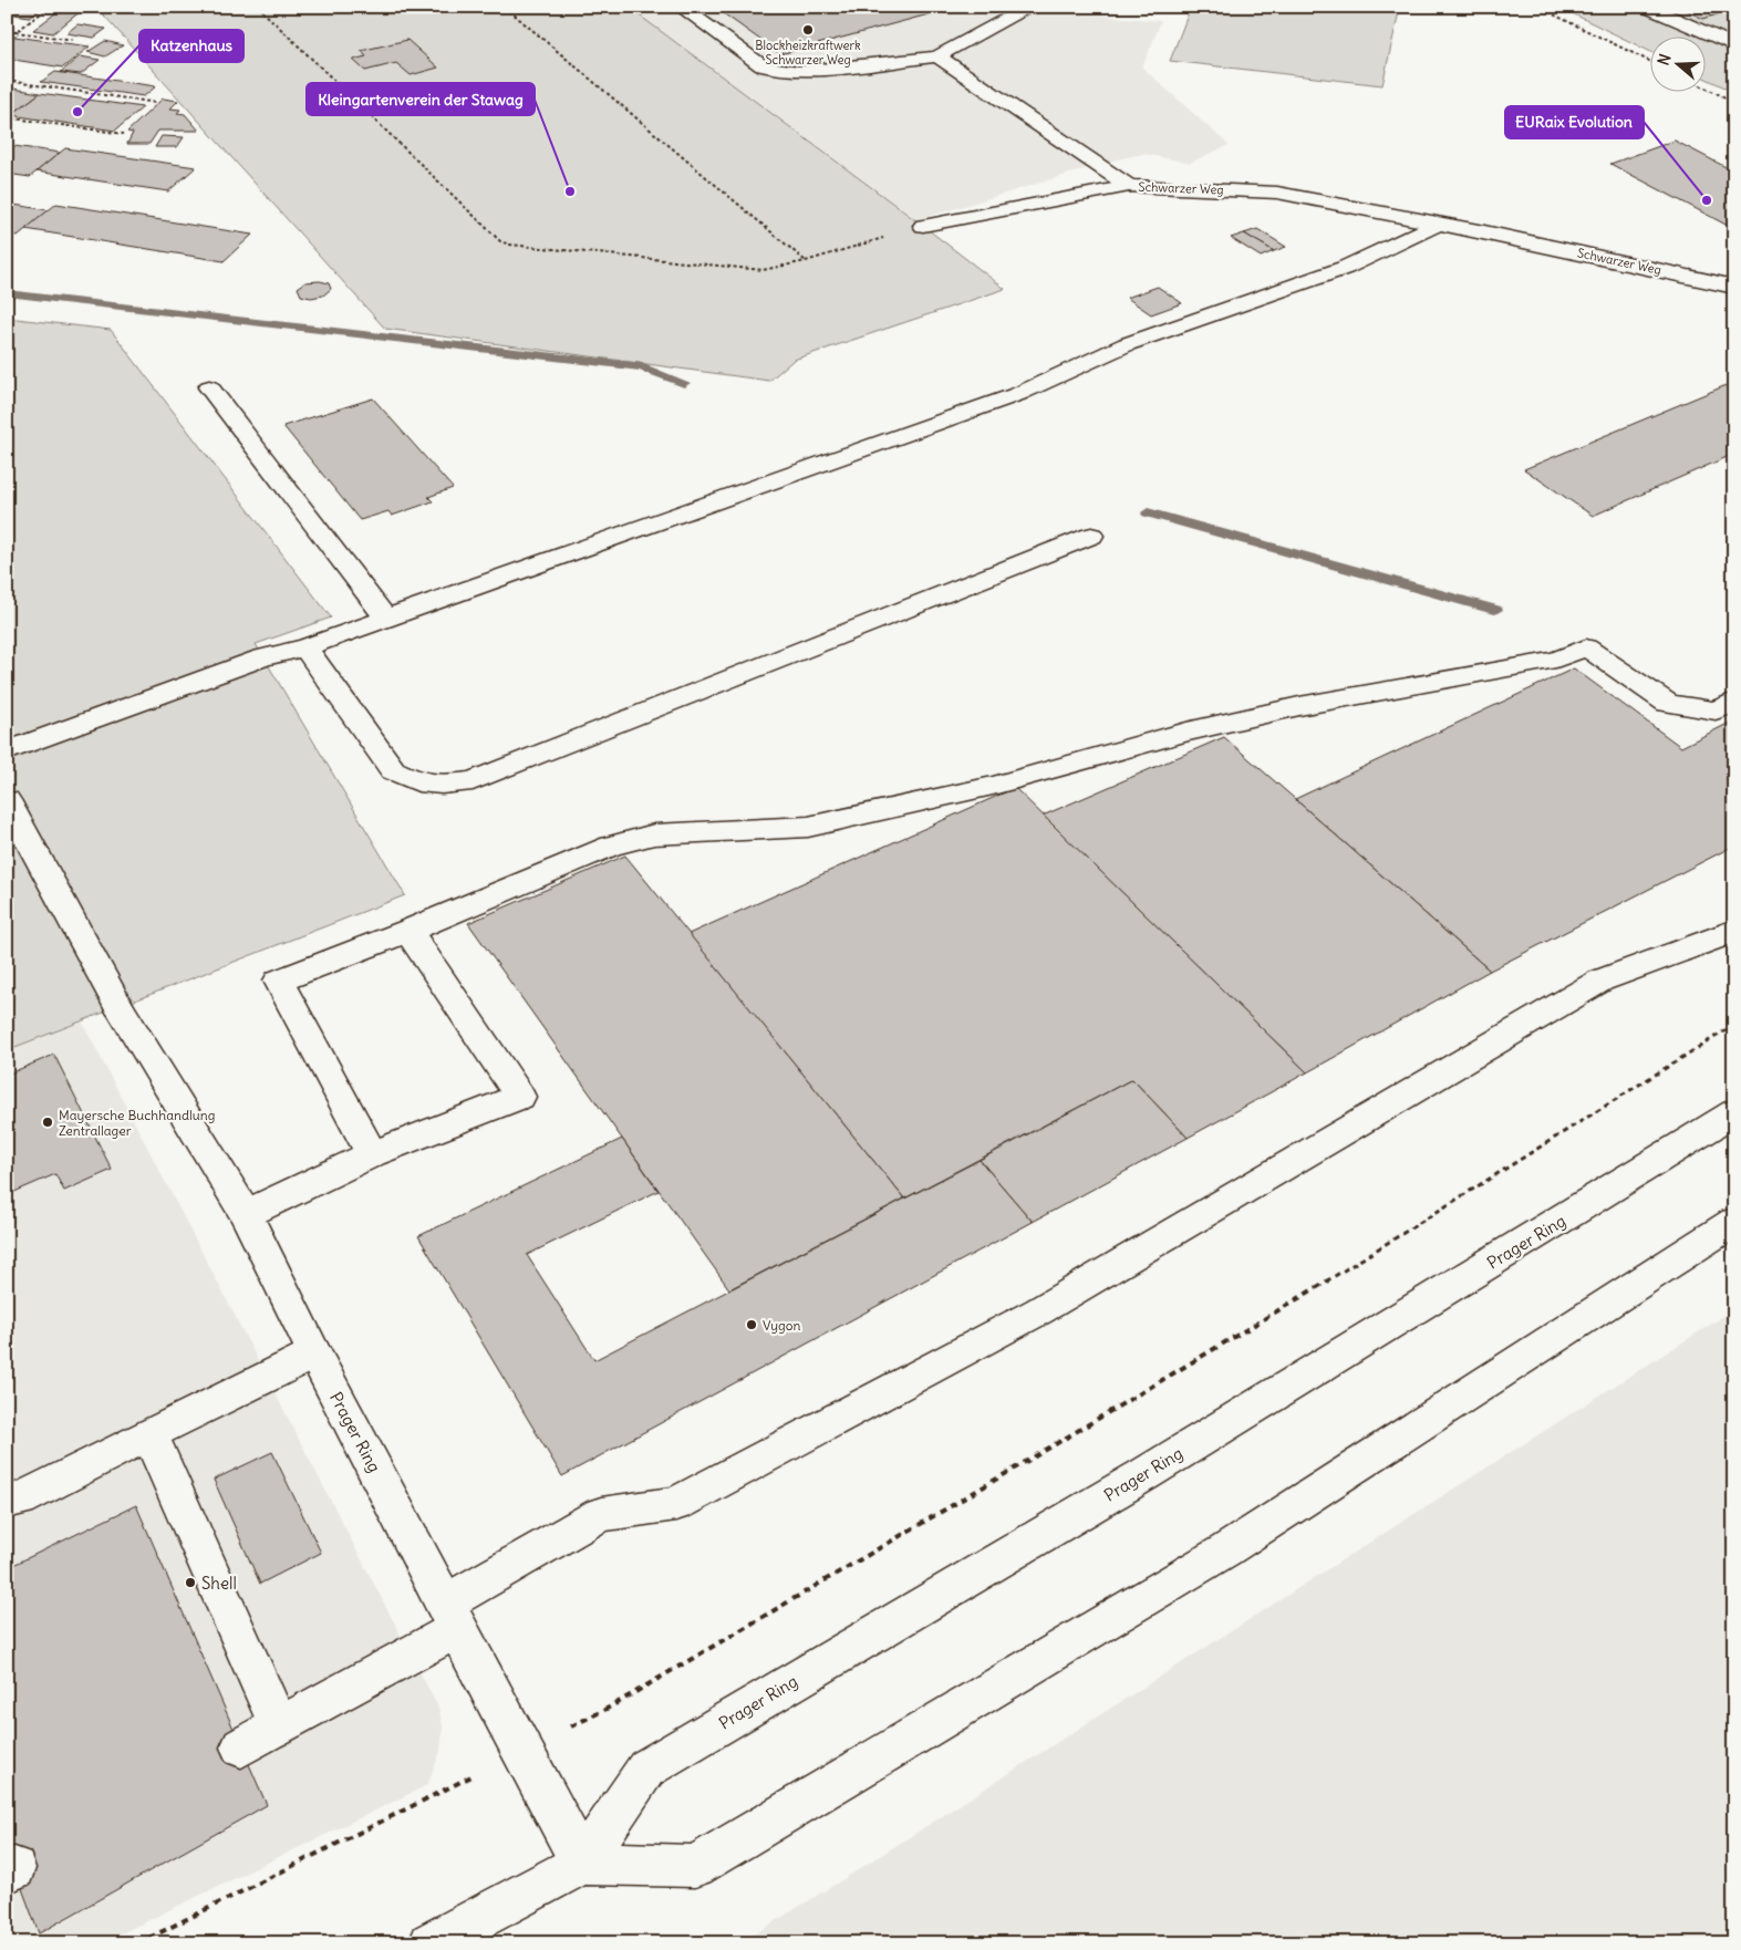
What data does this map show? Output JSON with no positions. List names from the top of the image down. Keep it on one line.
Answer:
{"streets":{"main road":["Schwarzer Weg","Prager Ring"]},"places":["Blockheizkraftwerk Schwarzer Weg","Katzenhaus","Kleingartenverein der Stawag","EURaix Evolution","Mayersche Buchhandlung Zentrallager","Vygon","Shell"],"north":"left"}
